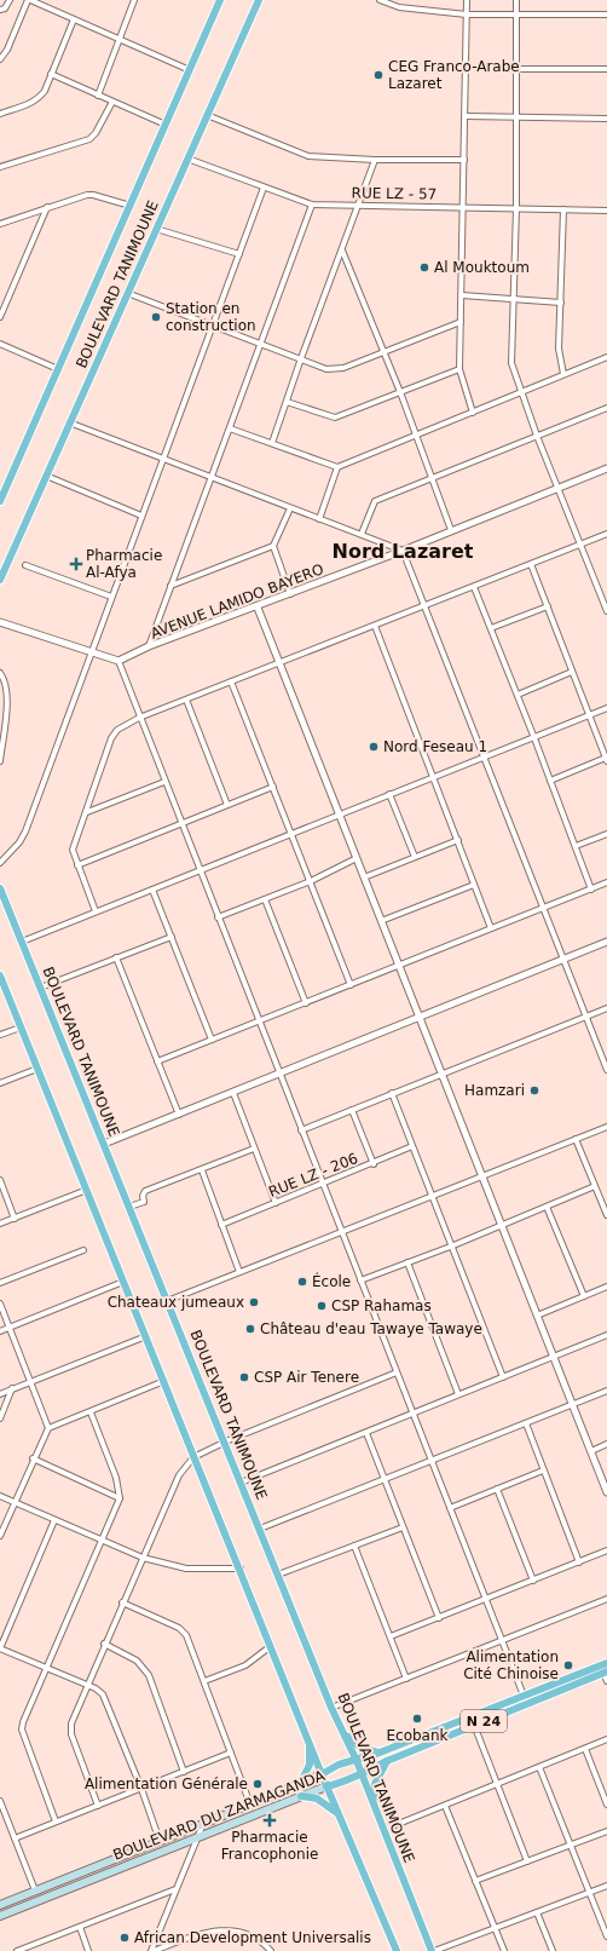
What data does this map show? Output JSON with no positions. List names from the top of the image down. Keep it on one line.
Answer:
{"streets":{"main road":["BOULEVARD TANIMOUNE","N 24","BOULEVARD DU ZARMAGANDA"],"street":["RUE LZ - 57","AVENUE LAMIDO BAYERO","RUE LZ - 206"]},"crossings":[["RUE LZ - 57","BOULEVARD TANIMOUNE"],["BOULEVARD TANIMOUNE","BOULEVARD DU ZARMAGANDA"]],"districts":["Nord Lazaret"],"places":{"other":["CEG Franco-Arabe Lazaret","Al Mouktoum","Station en construction","Nord Feseau 1","Hamzari","École","Chateaux jumeaux","CSP Rahamas","Château d'eau Tawaye Tawaye","CSP Air Tenere","Alimentation Cité Chinoise","Ecobank","Alimentation Générale","African Development Universalis"],"health":["Pharmacie Al-Afya","Pharmacie Francophonie"]}}
